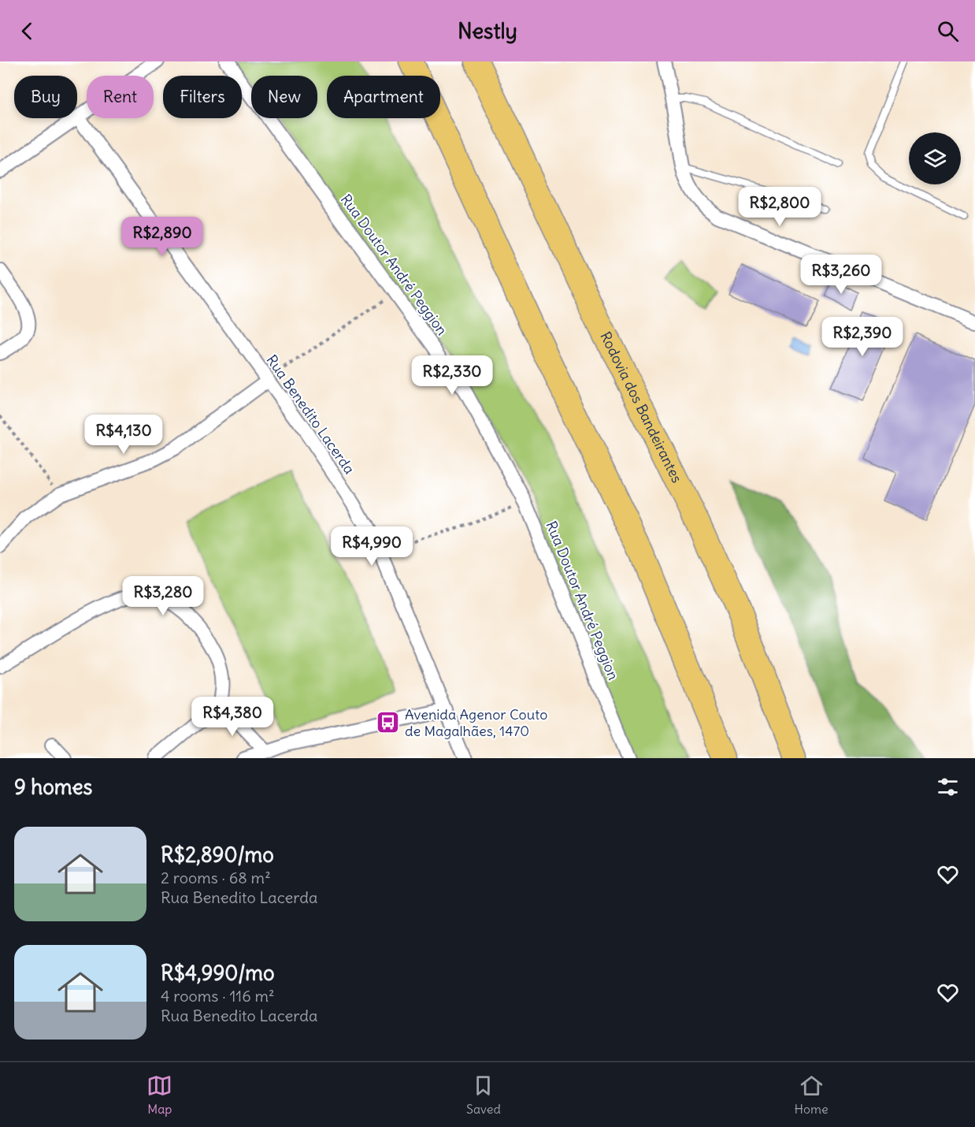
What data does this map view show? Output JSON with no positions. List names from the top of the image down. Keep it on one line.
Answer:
{"streets":{"highway":["Rodovia dos Bandeirantes"],"street":["Rua Doutor André Peggion","Rua Benedito Lacerda"]},"places":{"bus stop":["Avenida Agenor Couto de Magalhães, 1470"]},"page":{"header":"Nestly","chip":["Buy","Rent","Filters","New","Apartment"],"price":["R$2,800","R$2,890","R$3,260","R$2,390","R$2,330","R$4,130","R$4,990","R$3,280","R$4,380"],"heading":"9 homes","list":[{"name":"R$2,890/mo","note":"2 rooms · 68 m² · Rua Benedito Lacerda"},{"name":"R$4,990/mo","note":"4 rooms · 116 m² · Rua Benedito Lacerda"}],"tabs":["Map","Saved","Home"]}}
